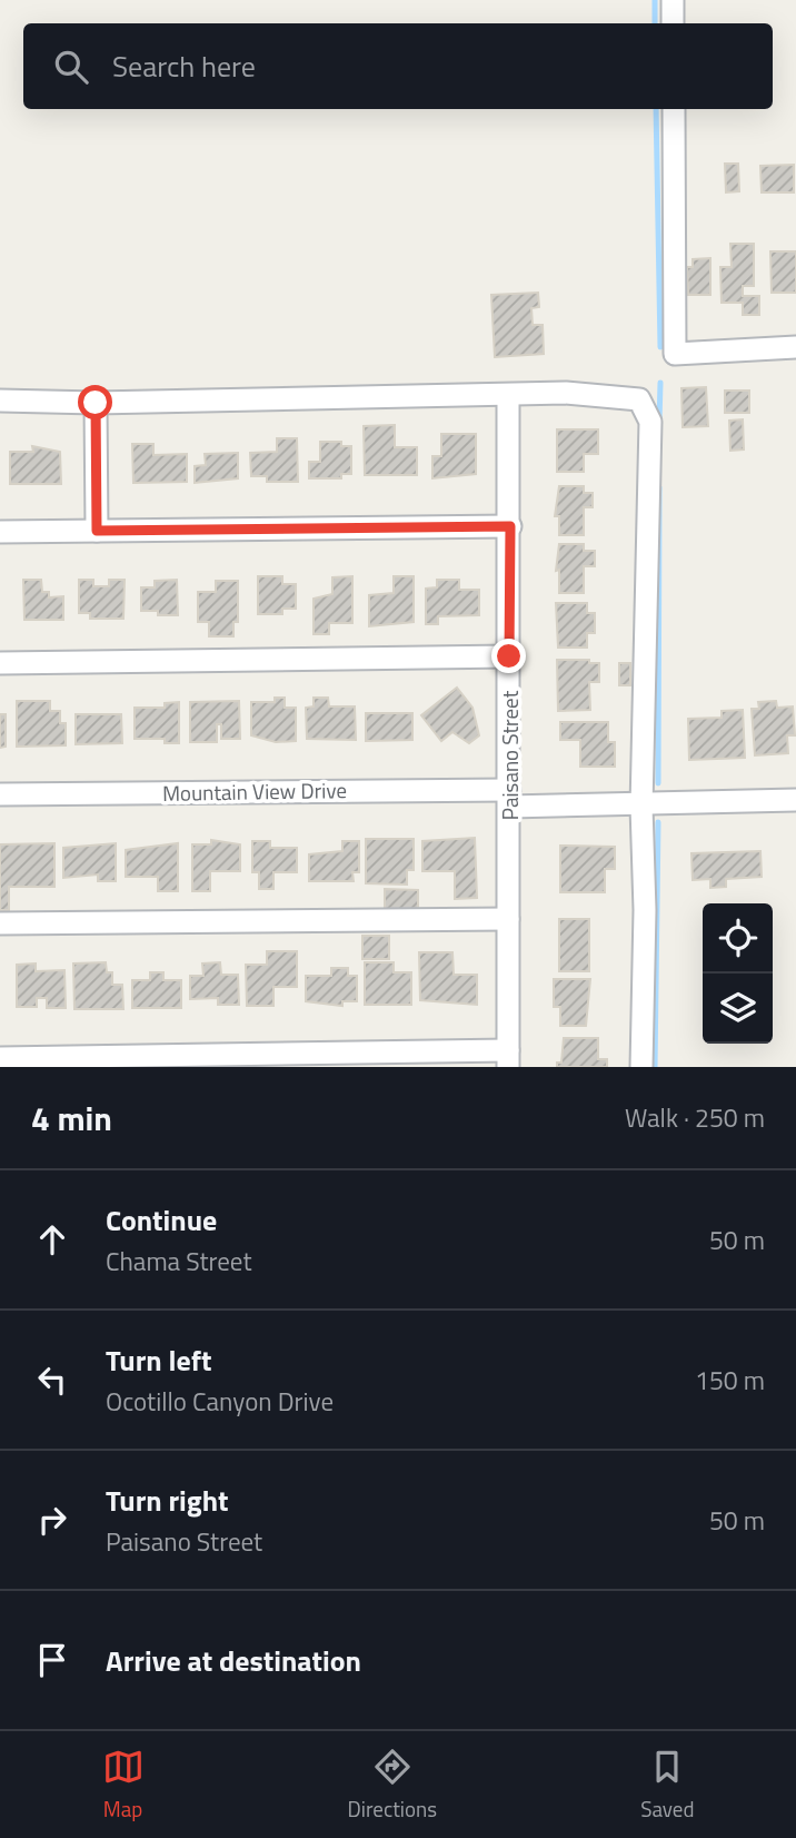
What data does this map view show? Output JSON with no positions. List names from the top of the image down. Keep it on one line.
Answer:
{"streets":{"street":["Paisano Street","Mountain View Drive"]},"crossings":[["Paisano Street","Mountain View Drive"]],"page":{"search":"Search here","heading":["4 min","Walk · 250 m"],"list":[["Continue","Chama Street","50 m"],["Turn left","Ocotillo Canyon Drive","150 m"],["Turn right","Paisano Street","50 m"],"Arrive at destination"],"nav":["Map","Directions","Saved"]}}
